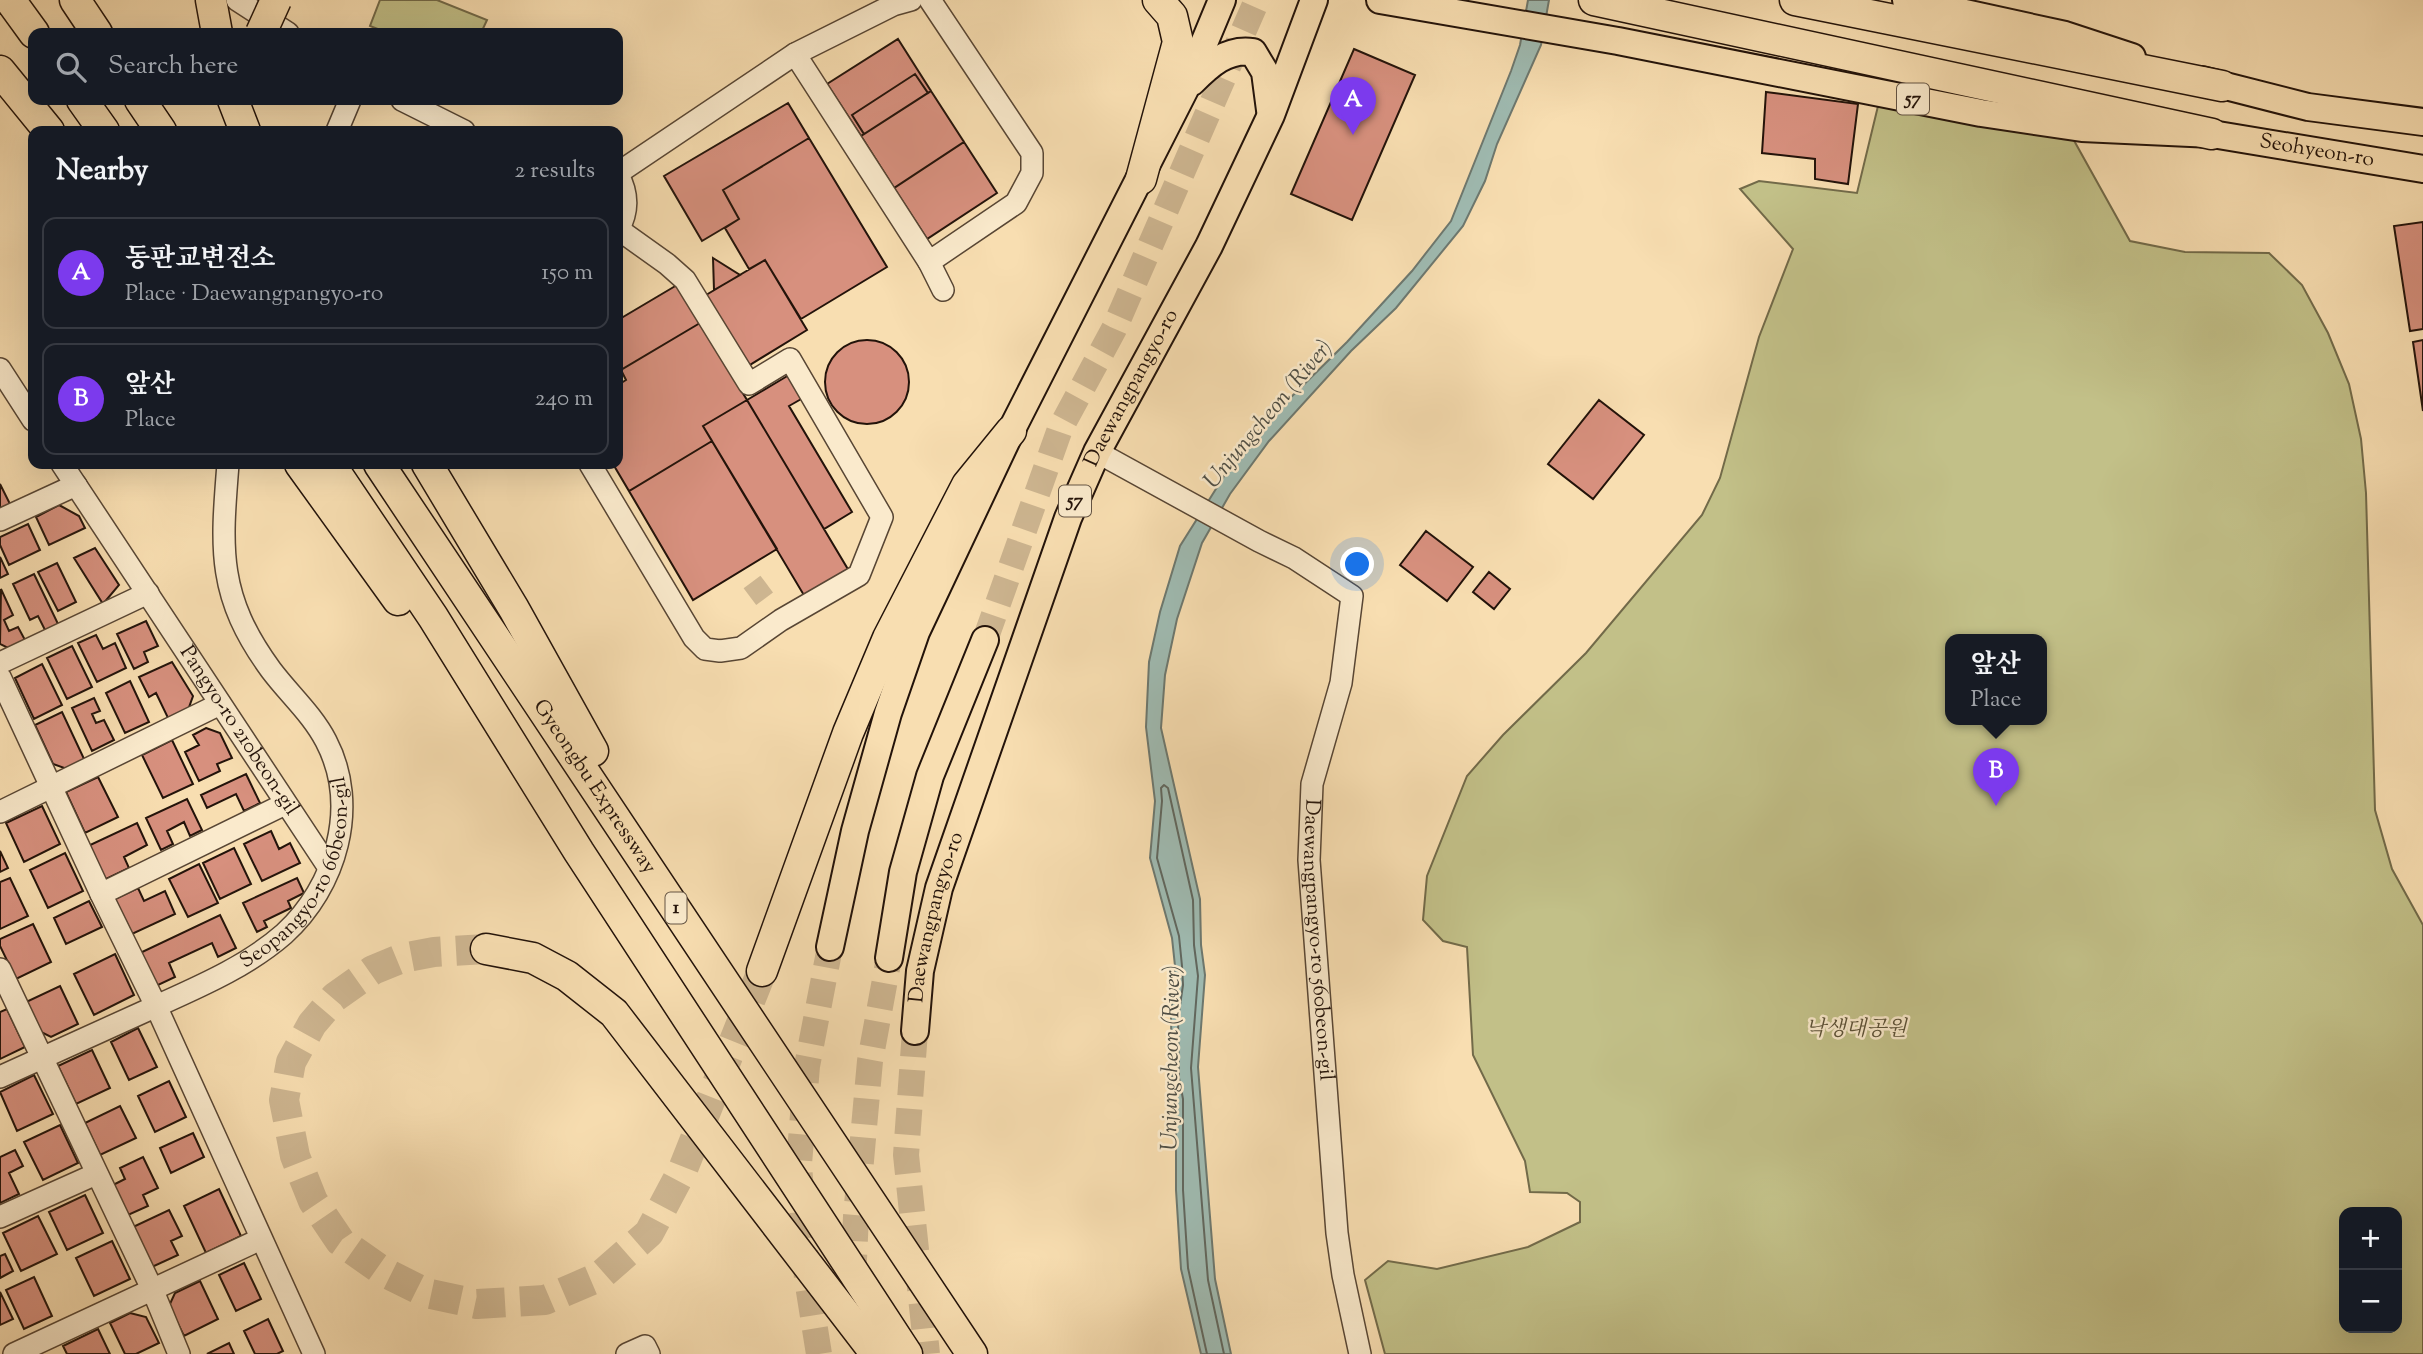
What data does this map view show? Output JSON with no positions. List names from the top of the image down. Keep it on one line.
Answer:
{"streets":{"highway":["Gyeongbu Expressway","1"],"main road":["57","Seohyeon-ro","Daewangpangyo-ro"],"street":["Pangyo-ro 210beon-gil","Seopangyo-ro 66beon-gil","Daewangpangyo-ro 560beon-gil"]},"crossings":[["57","Seohyeon-ro"],["Daewangpangyo-ro","Daewangpangyo-ro 560beon-gil"],["Pangyo-ro 210beon-gil","Seopangyo-ro 66beon-gil"]],"water":["Unjungcheon (River)"],"parks":["낙생대공원"],"page":{"search":"Search here","pins":["A","B"],"heading":["Nearby","2 results"],"list":[{"mark":"A","name":"동판교변전소","note":"Place · Daewangpangyo-ro","value":"150 m"},{"mark":"B","name":"앞산","note":"Place","value":"240 m"}],"popup":["앞산","Place"],"map_buttons":["+","−"]}}
